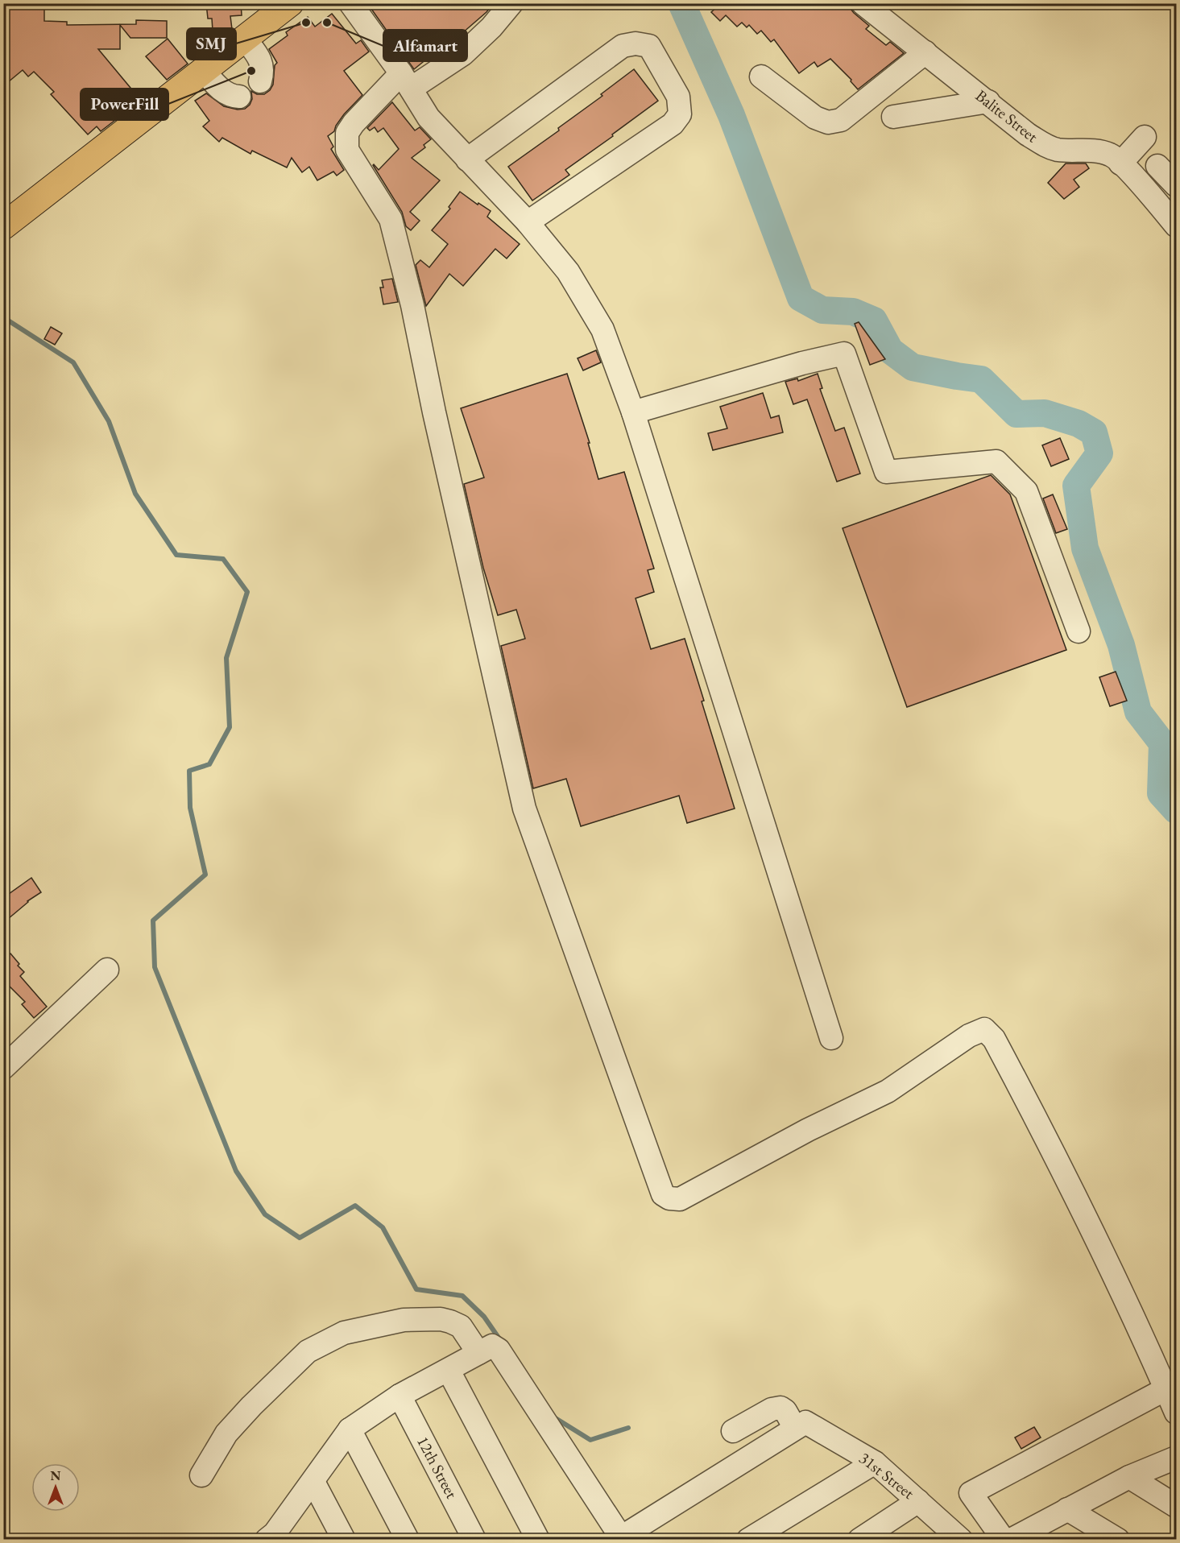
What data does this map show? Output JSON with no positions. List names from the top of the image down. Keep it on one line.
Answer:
{"streets":{"street":["Balite Street","12th Street","31st Street"]},"places":["SMJ","Alfamart","PowerFill"],"north":"top"}
